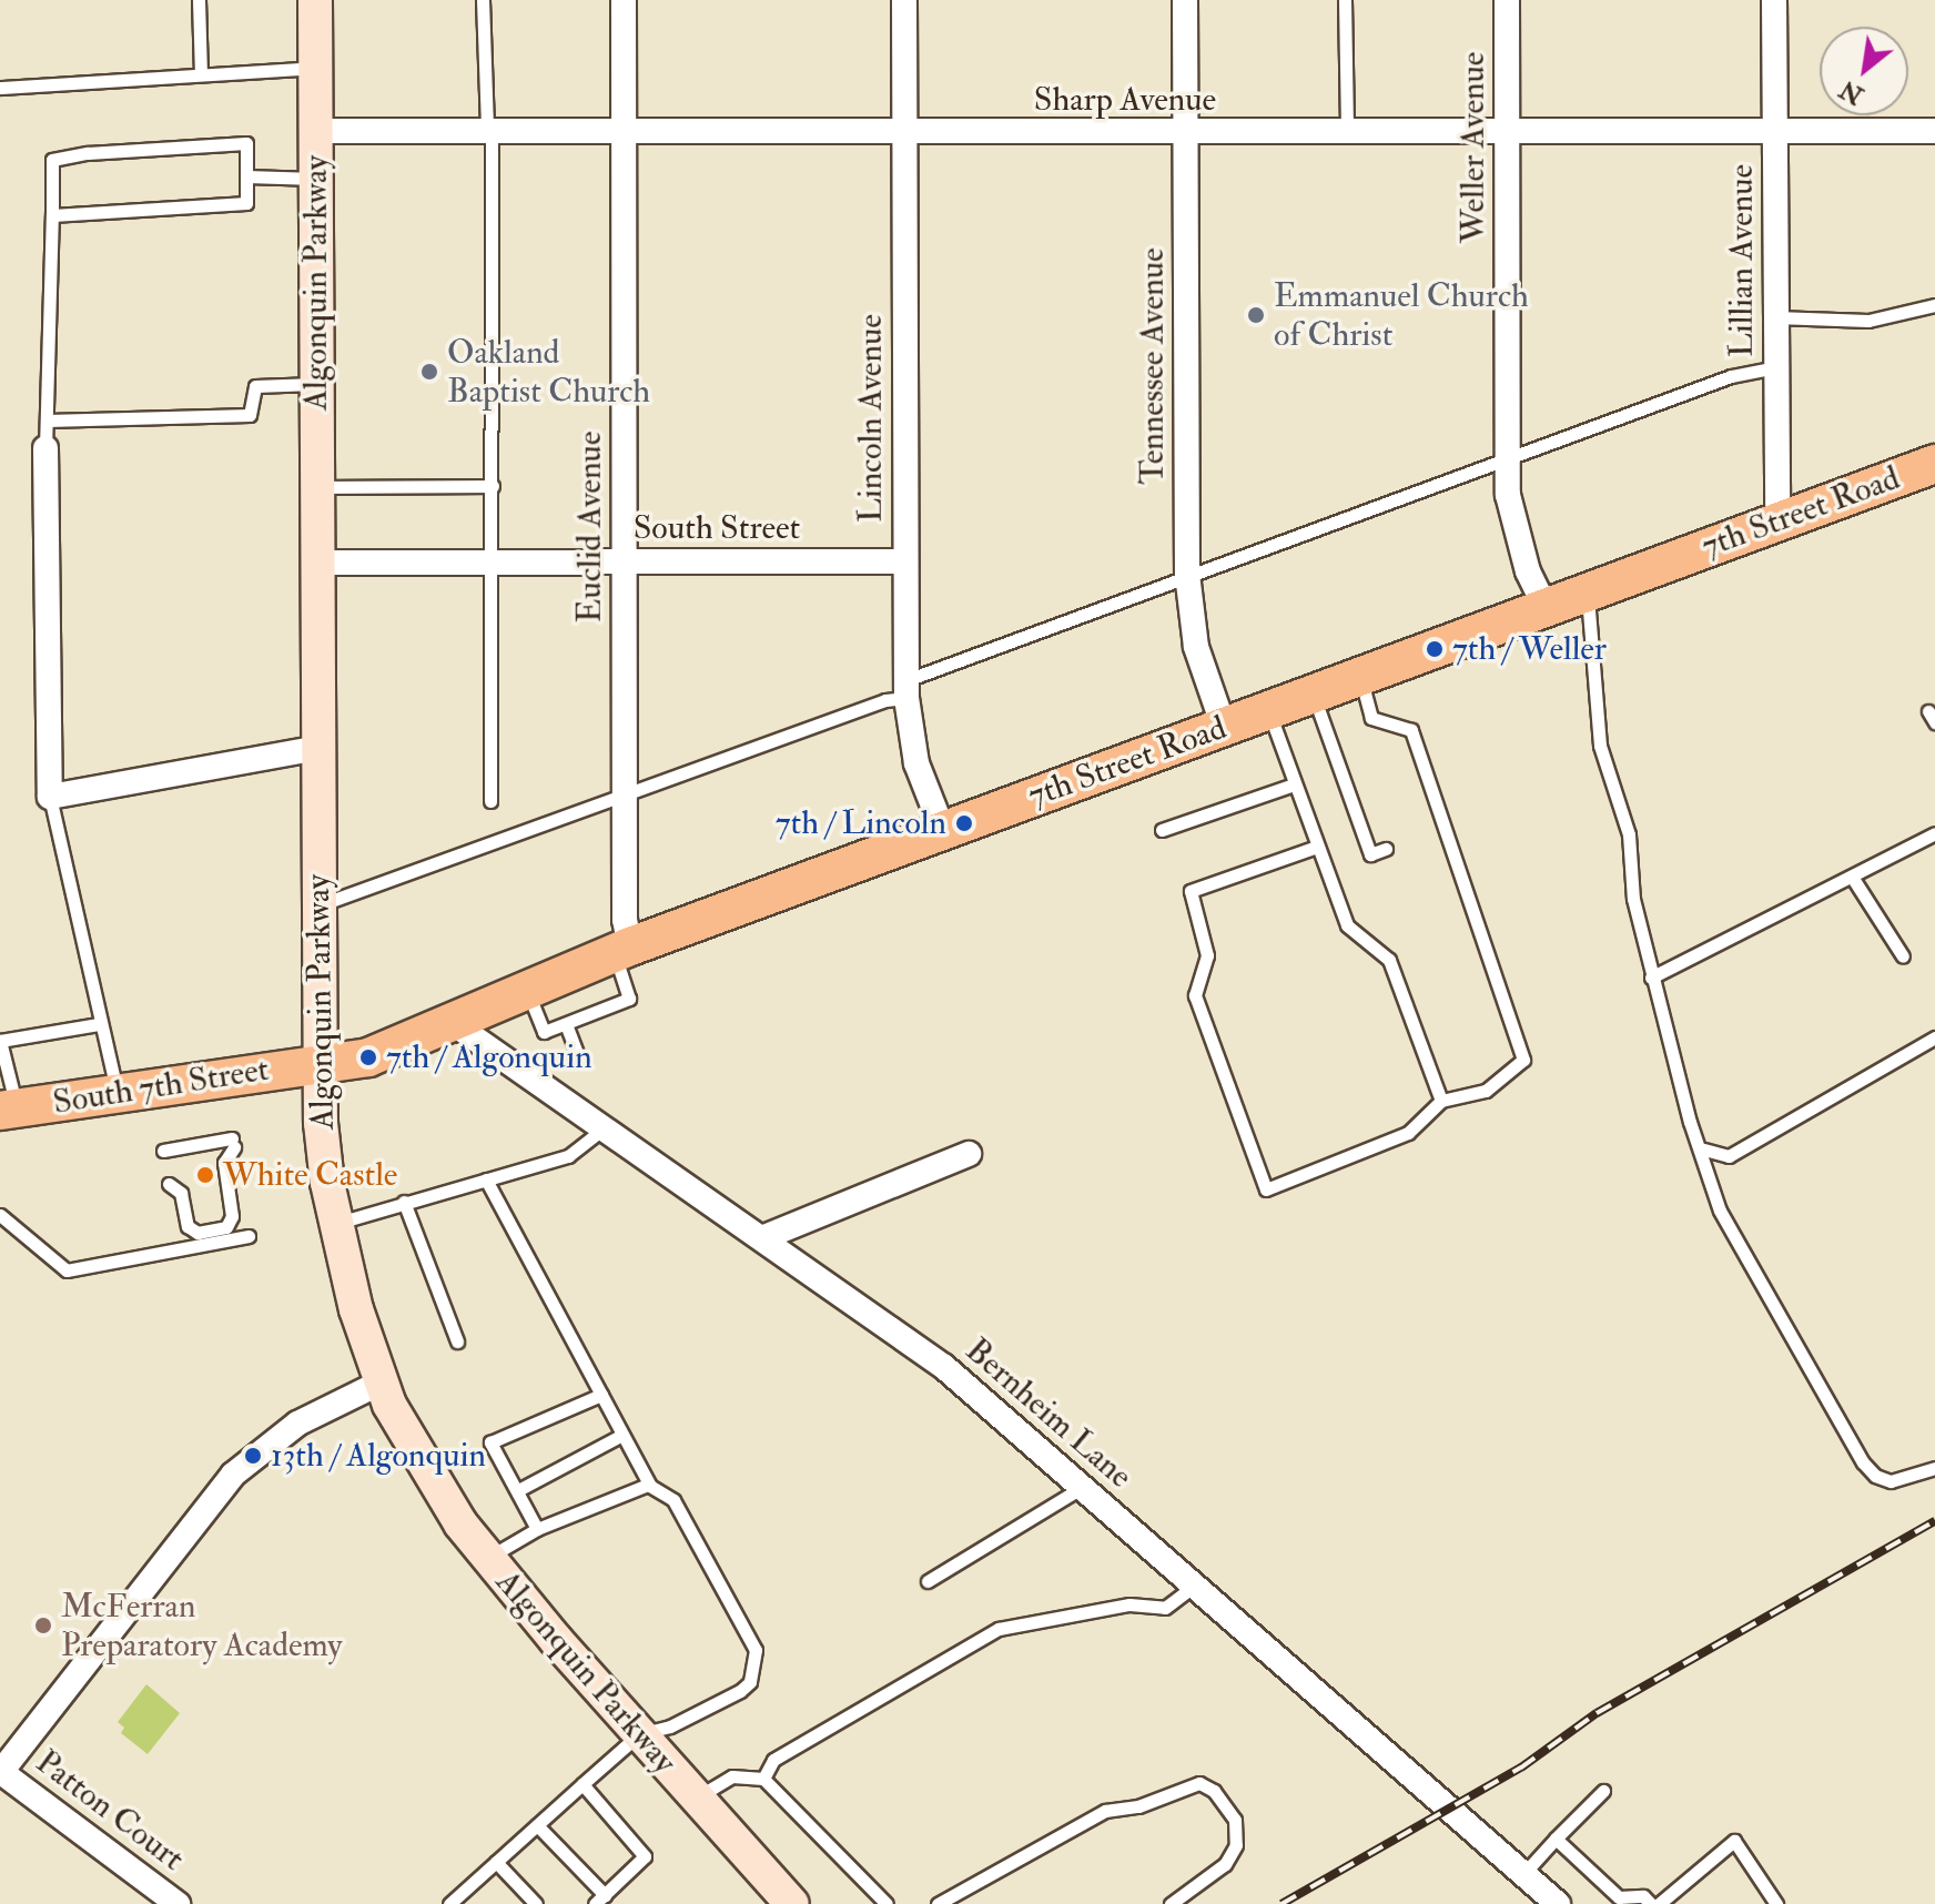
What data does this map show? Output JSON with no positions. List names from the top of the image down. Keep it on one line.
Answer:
{"streets":{"main road":["Algonquin Parkway","7th Street Road","South 7th Street"],"street":["Sharp Avenue","Weller Avenue","Lillian Avenue","Tennessee Avenue","Lincoln Avenue","Euclid Avenue","South Street","Bernheim Lane","Patton Court"]},"crossings":[["Sharp Avenue","Weller Avenue"],["Sharp Avenue","Lillian Avenue"],["Sharp Avenue","Algonquin Parkway"],["Sharp Avenue","Tennessee Avenue"],["Sharp Avenue","Lincoln Avenue"],["Sharp Avenue","Euclid Avenue"],["Weller Avenue","7th Street Road"],["Lillian Avenue","7th Street Road"],["Algonquin Parkway","7th Street Road"],["Algonquin Parkway","South Street"],["Algonquin Parkway","South 7th Street"],["Tennessee Avenue","7th Street Road"],["Lincoln Avenue","7th Street Road"],["Lincoln Avenue","South Street"],["7th Street Road","Euclid Avenue"],["7th Street Road","South 7th Street"],["7th Street Road","Bernheim Lane"],["Euclid Avenue","South Street"]],"places":["Emmanuel Church of Christ","Oakland Baptist Church","7th / Weller","7th / Lincoln","7th / Algonquin","White Castle","13th / Algonquin","McFerran Preparatory Academy"],"north":"bottom left"}
